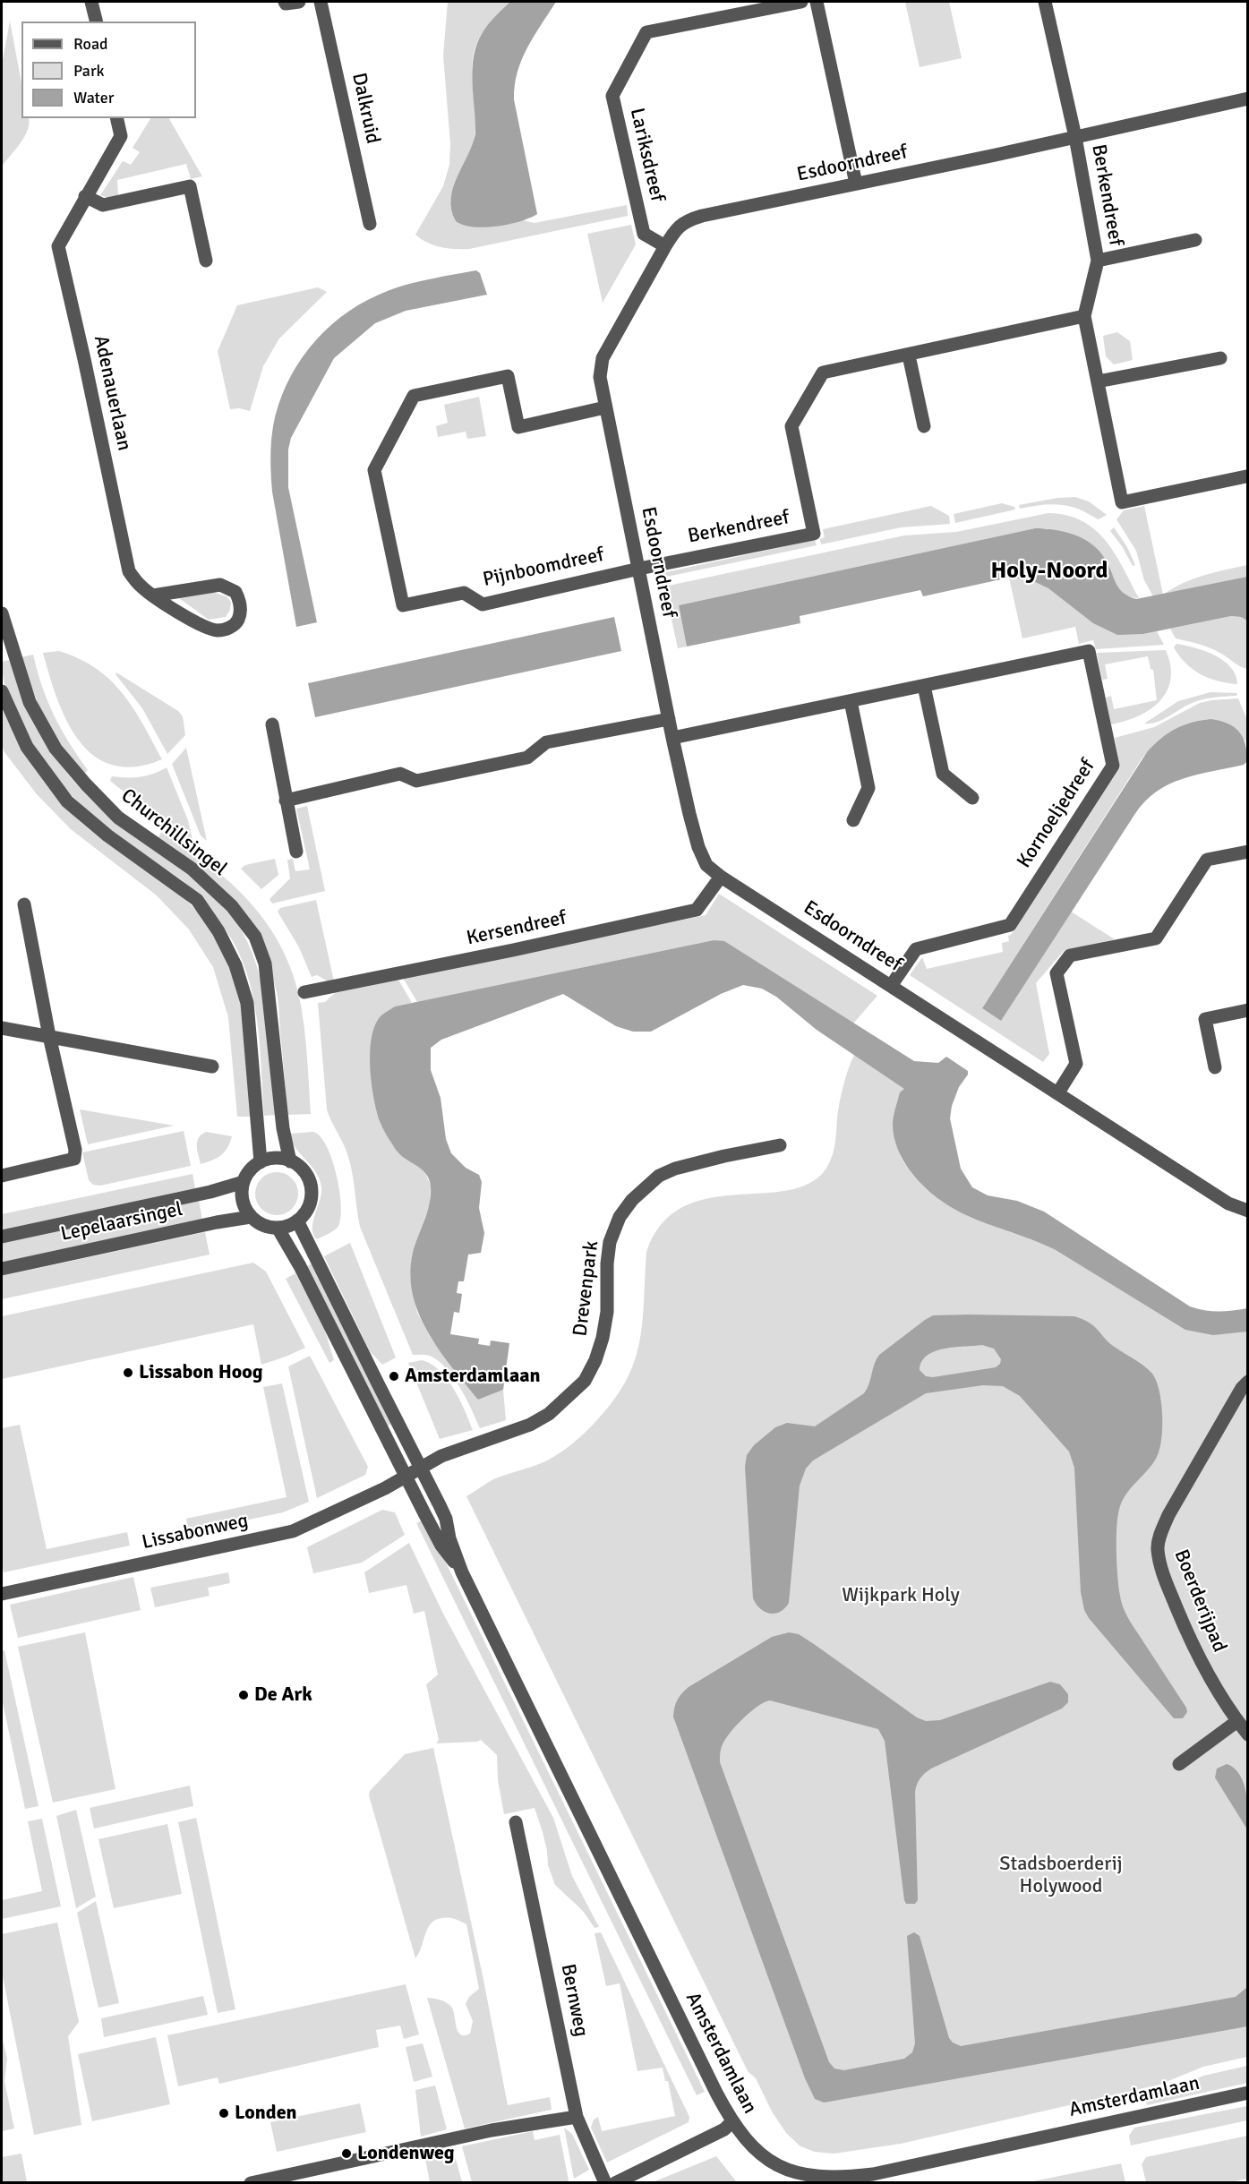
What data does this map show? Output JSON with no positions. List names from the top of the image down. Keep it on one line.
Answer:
{"streets":{"street":["Dalkruid","Lariksdreef","Esdoorndreef","Berkendreef","Adenauerlaan","Pijnboomdreef","Kornoeljedreef","Churchillsingel","Kersendreef","Lepelaarsingel","Drevenpark","Lissabonweg","Boerderijpad","Bernweg","Amsterdamlaan"]},"crossings":[["Lariksdreef","Esdoorndreef"],["Esdoorndreef","Berkendreef"],["Esdoorndreef","Pijnboomdreef"],["Esdoorndreef","Kornoeljedreef"],["Esdoorndreef","Kersendreef"],["Berkendreef","Pijnboomdreef"],["Churchillsingel","Lepelaarsingel"],["Churchillsingel","Amsterdamlaan"],["Lepelaarsingel","Amsterdamlaan"],["Drevenpark","Amsterdamlaan"],["Lissabonweg","Amsterdamlaan"]],"districts":["Holy-Noord"],"parks":["Wijkpark Holy","Stadsboerderij Holywood"],"places":["Lissabon Hoog","Amsterdamlaan","De Ark","Londen","Londenweg"],"legend":["Road","Park","Water"]}
